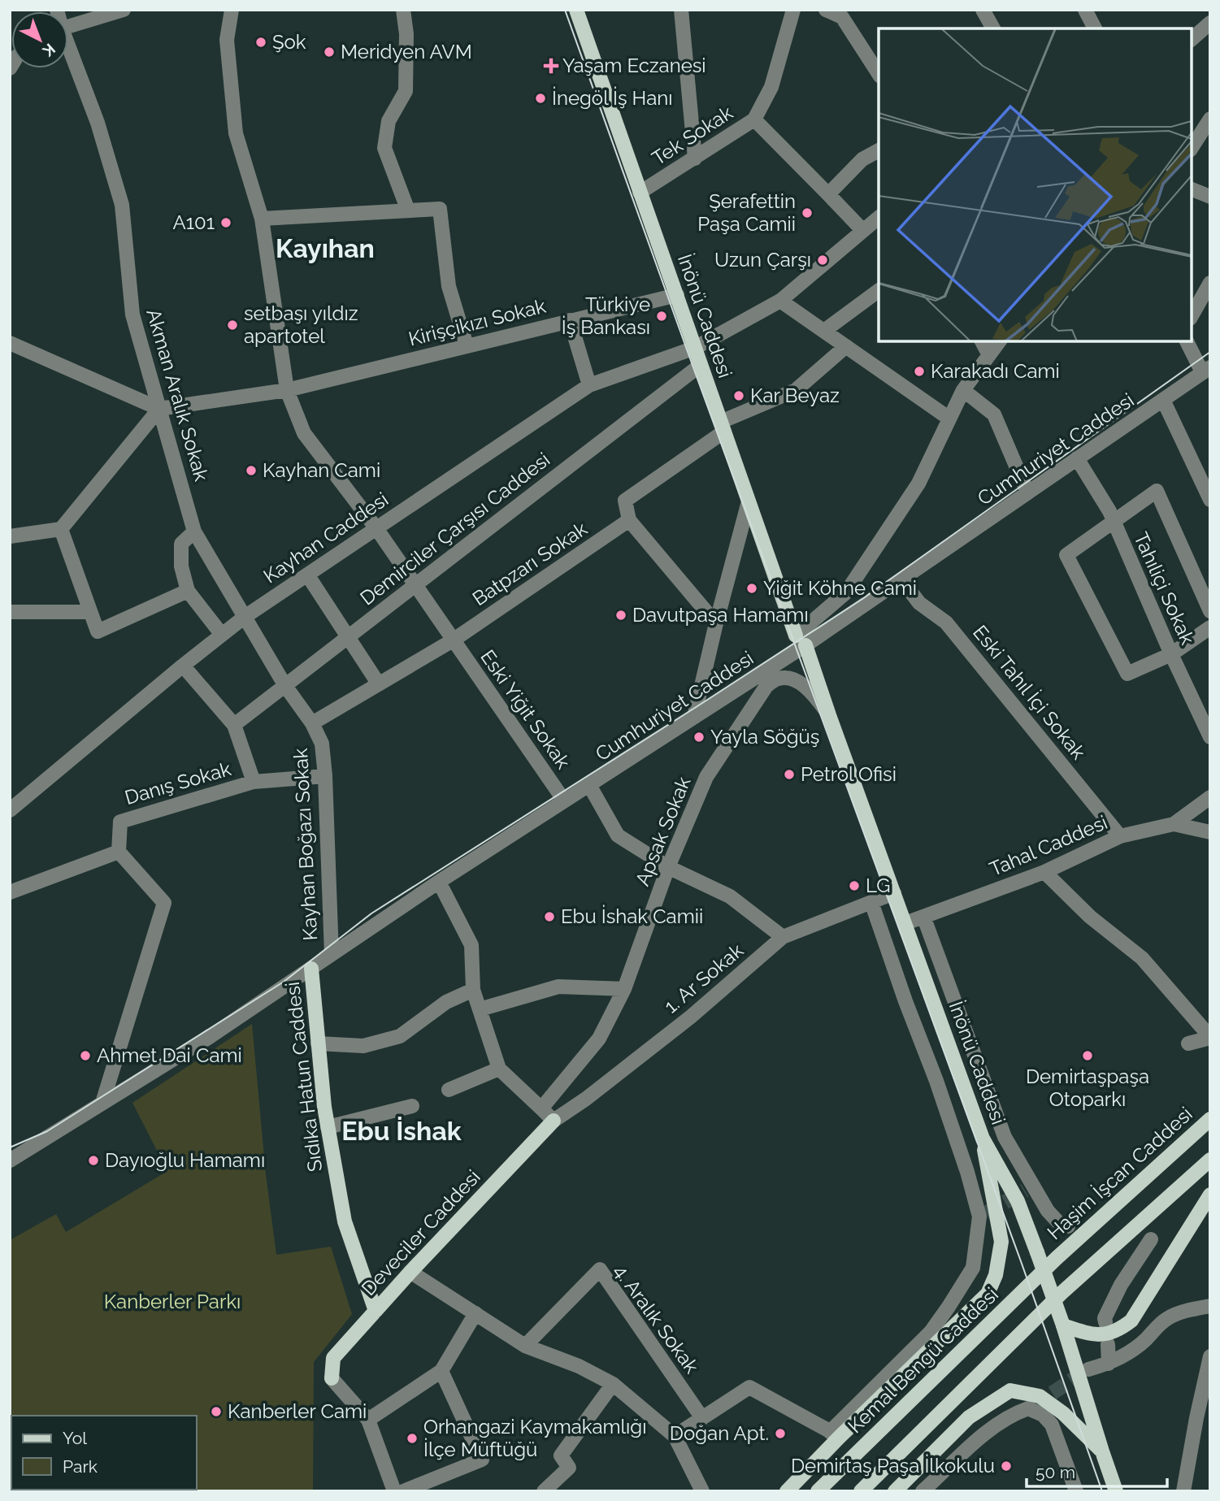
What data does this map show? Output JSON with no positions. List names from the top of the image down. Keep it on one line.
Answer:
{"streets":{"main road":["İnönü Caddesi","Sıdıka Hatun Caddesi","Haşim İşcan Caddesi","Deveciler Caddesi","Kemal Bengü Caddesi"],"street":["Tek Sokak","Kirişçikızı Sokak","Akman Aralık Sokak","Cumhuriyet Caddesi","Demirciler Çarşısı Caddesi","Kayhan Caddesi","Batpzarı Sokak","Tahıliçi Sokak","Eski Tahıl İçi Sokak","Eski Yiğit Sokak","Danış Sokak","Apsak Sokak","Kayhan Boğazı Sokak","Tahal Caddesi","1. Ar Sokak","4. Aralık Sokak"]},"crossings":[["Tek Sokak","İnönü Caddesi"],["İnönü Caddesi","Kirişçikızı Sokak"],["İnönü Caddesi","Cumhuriyet Caddesi"],["İnönü Caddesi","Demirciler Çarşısı Caddesi"],["İnönü Caddesi","Kayhan Caddesi"],["İnönü Caddesi","Apsak Sokak"],["İnönü Caddesi","Tahal Caddesi"],["İnönü Caddesi","1. Ar Sokak"],["Kirişçikızı Sokak","Akman Aralık Sokak"],["Kirişçikızı Sokak","Eski Yiğit Sokak"],["Akman Aralık Sokak","Kayhan Caddesi"],["Akman Aralık Sokak","Kayhan Boğazı Sokak"],["Cumhuriyet Caddesi","Tahıliçi Sokak"],["Cumhuriyet Caddesi","Eski Tahıl İçi Sokak"],["Cumhuriyet Caddesi","Eski Yiğit Sokak"],["Cumhuriyet Caddesi","Kayhan Boğazı Sokak"],["Cumhuriyet Caddesi","Sıdıka Hatun Caddesi"],["Demirciler Çarşısı Caddesi","Eski Yiğit Sokak"],["Demirciler Çarşısı Caddesi","Kayhan Boğazı Sokak"],["Kayhan Caddesi","Eski Yiğit Sokak"],["Kayhan Caddesi","Kayhan Boğazı Sokak"],["Batpzarı Sokak","Eski Yiğit Sokak"],["Batpzarı Sokak","Kayhan Boğazı Sokak"],["Eski Tahıl İçi Sokak","Tahal Caddesi"],["Danış Sokak","Kayhan Boğazı Sokak"],["1. Ar Sokak","Deveciler Caddesi"],["Sıdıka Hatun Caddesi","Deveciler Caddesi"],["Haşim İşcan Caddesi","Kemal Bengü Caddesi"]],"districts":["Kayıhan","Ebu İshak"],"parks":["Kanberler Parkı"],"places":{"other":["Şok","Meridyen AVM","İnegöl İş Hanı","Şerafettin Paşa Camii","A101","Uzun Çarşı","Türkiye İş Bankası","setbaşı yıldız apartotel","Karakadı Cami","Kar Beyaz","Kayhan Cami","Yiğit Köhne Cami","Davutpaşa Hamamı","Yayla Söğüş","Petrol Ofisi","LG","Ebu İshak Camii","Ahmet Dai Cami","Demirtaşpaşa Otoparkı","Dayıoğlu Hamamı","Kanberler Cami","Doğan Apt.","Orhangazi Kaymakamlığı İlçe Müftüğü","Demirtaş Paşa İlkokulu"],"health":["Yaşam Eczanesi"]},"legend":["Yol","Park"],"scale_bar":"50 m","north":"bottom right"}
